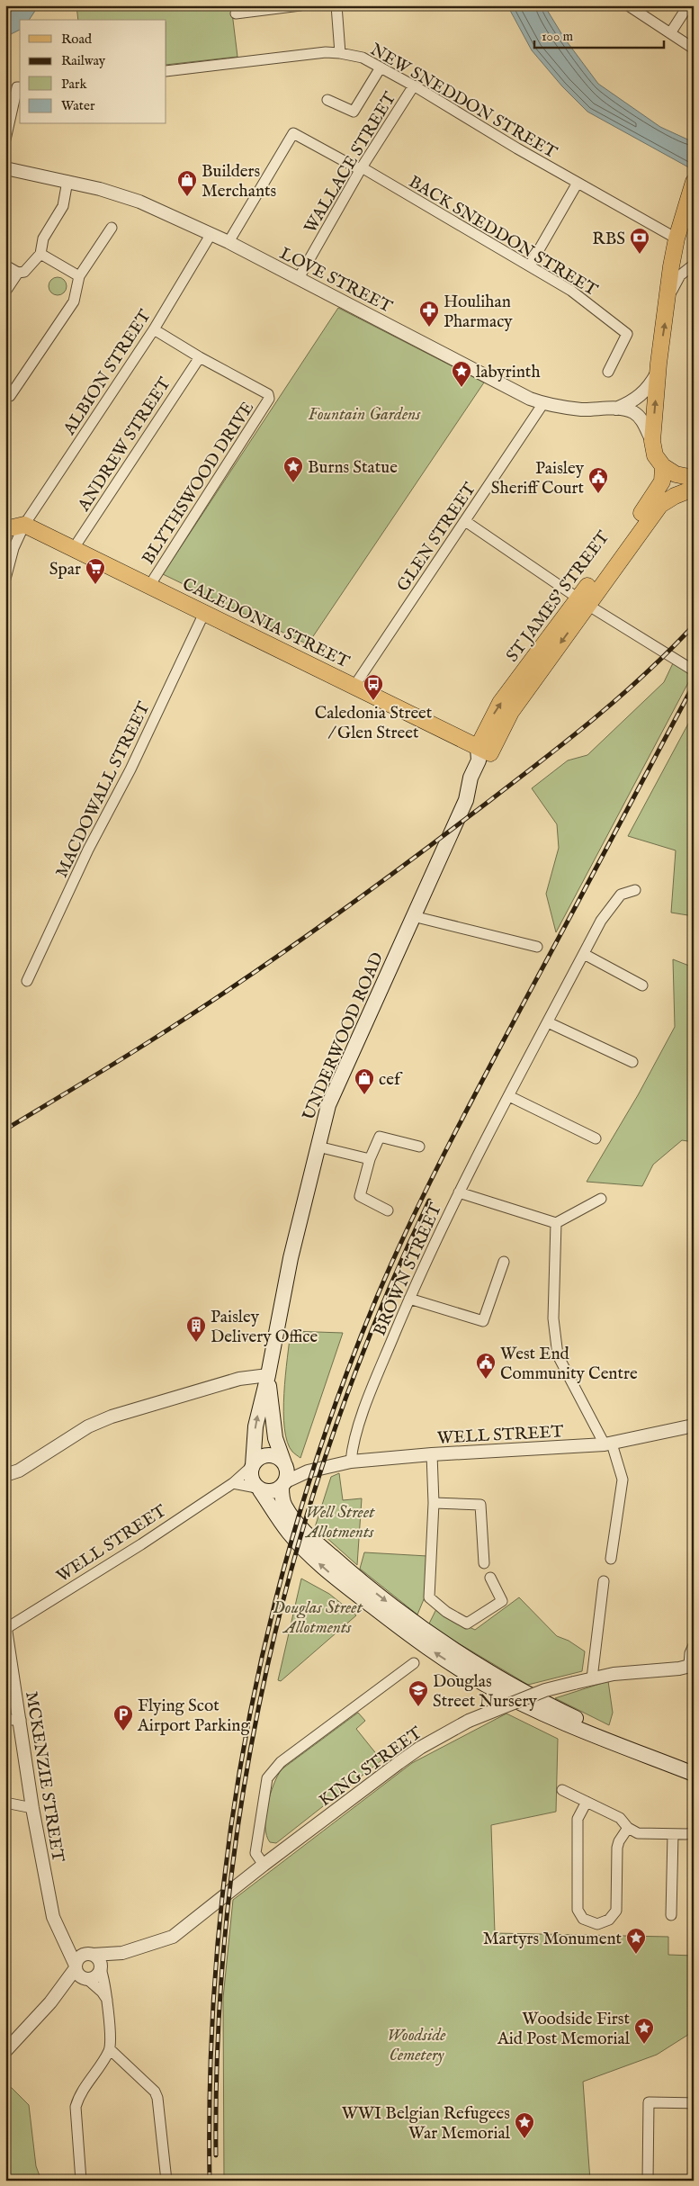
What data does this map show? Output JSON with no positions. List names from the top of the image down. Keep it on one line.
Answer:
{"streets":{"main road":["ST JAMES' STREET","CALEDONIA STREET","UNDERWOOD ROAD"],"street":["NEW SNEDDON STREET","WALLACE STREET","BACK SNEDDON STREET","LOVE STREET","ALBION STREET","ANDREW STREET","BLYTHSWOOD DRIVE","GLEN STREET","MACDOWALL STREET","BROWN STREET","WELL STREET","KING STREET","MCKENZIE STREET"]},"crossings":[["NEW SNEDDON STREET","WALLACE STREET"],["WALLACE STREET","BACK SNEDDON STREET"],["WALLACE STREET","LOVE STREET"],["BACK SNEDDON STREET","LOVE STREET"],["LOVE STREET","ALBION STREET"],["LOVE STREET","GLEN STREET"],["ALBION STREET","CALEDONIA STREET"],["ANDREW STREET","BLYTHSWOOD DRIVE"],["ANDREW STREET","CALEDONIA STREET"],["BLYTHSWOOD DRIVE","CALEDONIA STREET"],["GLEN STREET","CALEDONIA STREET"],["ST JAMES' STREET","CALEDONIA STREET"],["ST JAMES' STREET","UNDERWOOD ROAD"],["CALEDONIA STREET","MACDOWALL STREET"],["CALEDONIA STREET","UNDERWOOD ROAD"],["UNDERWOOD ROAD","WELL STREET"],["BROWN STREET","WELL STREET"],["WELL STREET","MCKENZIE STREET"],["KING STREET","MCKENZIE STREET"]],"parks":["Fountain Gardens","Well Street Allotments","Douglas Street Allotments","Woodside Cemetery"],"places":{"shop":["Builders Merchants","cef"],"bank":["RBS"],"pharmacy":["Houlihan Pharmacy"],"place":["labyrinth","Burns Statue","Martyrs Monument","Woodside First Aid Post Memorial","WWI Belgian Refugees War Memorial"],"public building":["Paisley Sheriff Court","West End Community Centre"],"supermarket":["Spar"],"bus stop":["Caledonia Street / Glen Street"],"building":["Paisley Delivery Office"],"school or university":["Douglas Street Nursery"],"parking":["Flying Scot Airport Parking"]},"legend":["Road","Railway","Park","Water"],"scale_bar":"100 m"}
